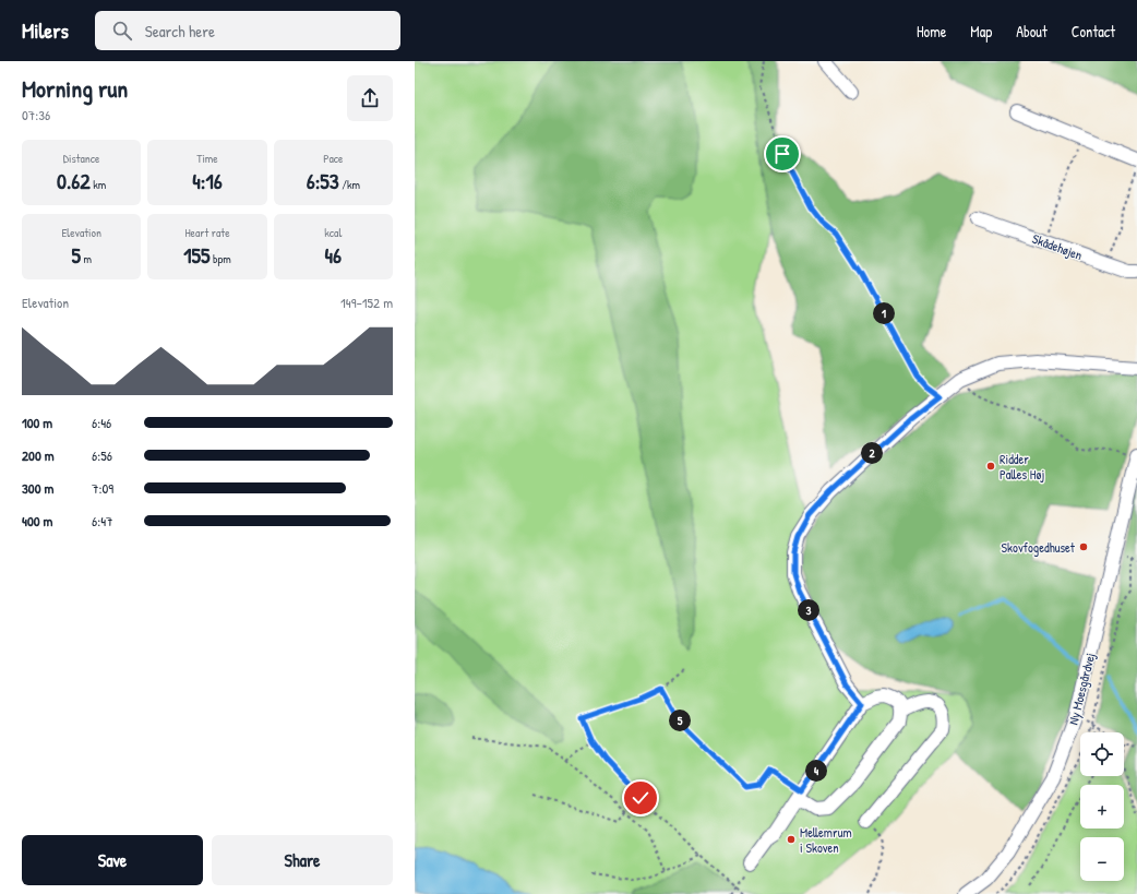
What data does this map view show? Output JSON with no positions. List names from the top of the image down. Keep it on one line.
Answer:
{"streets":{"street":["Skådehøjen","Ny Moesgårdvej"]},"places":["Ridder Palles Høj","Skovfogedhuset","Mellemrum i Skoven"],"page":{"header":"Milers","search":"Search here","nav":["Home","Map","About","Contact"],"heading":["Morning run","07:36"],"stats":[["Distance","0.62 km"],["Time","4:16"],["Pace","6:53 /km"],["Elevation","5 m"],["Heart rate","155 bpm"],["kcal","46"]],"chart":["Elevation","149–152 m"],"pins":["1","2","3","5","4"],"list":[{"name":"100 m","note":"6:46"},{"name":"200 m","note":"6:56"},{"name":"300 m","note":"7:09"},{"name":"400 m","note":"6:47"}],"map_buttons":["+","−"],"buttons":["Save","Share"]}}
